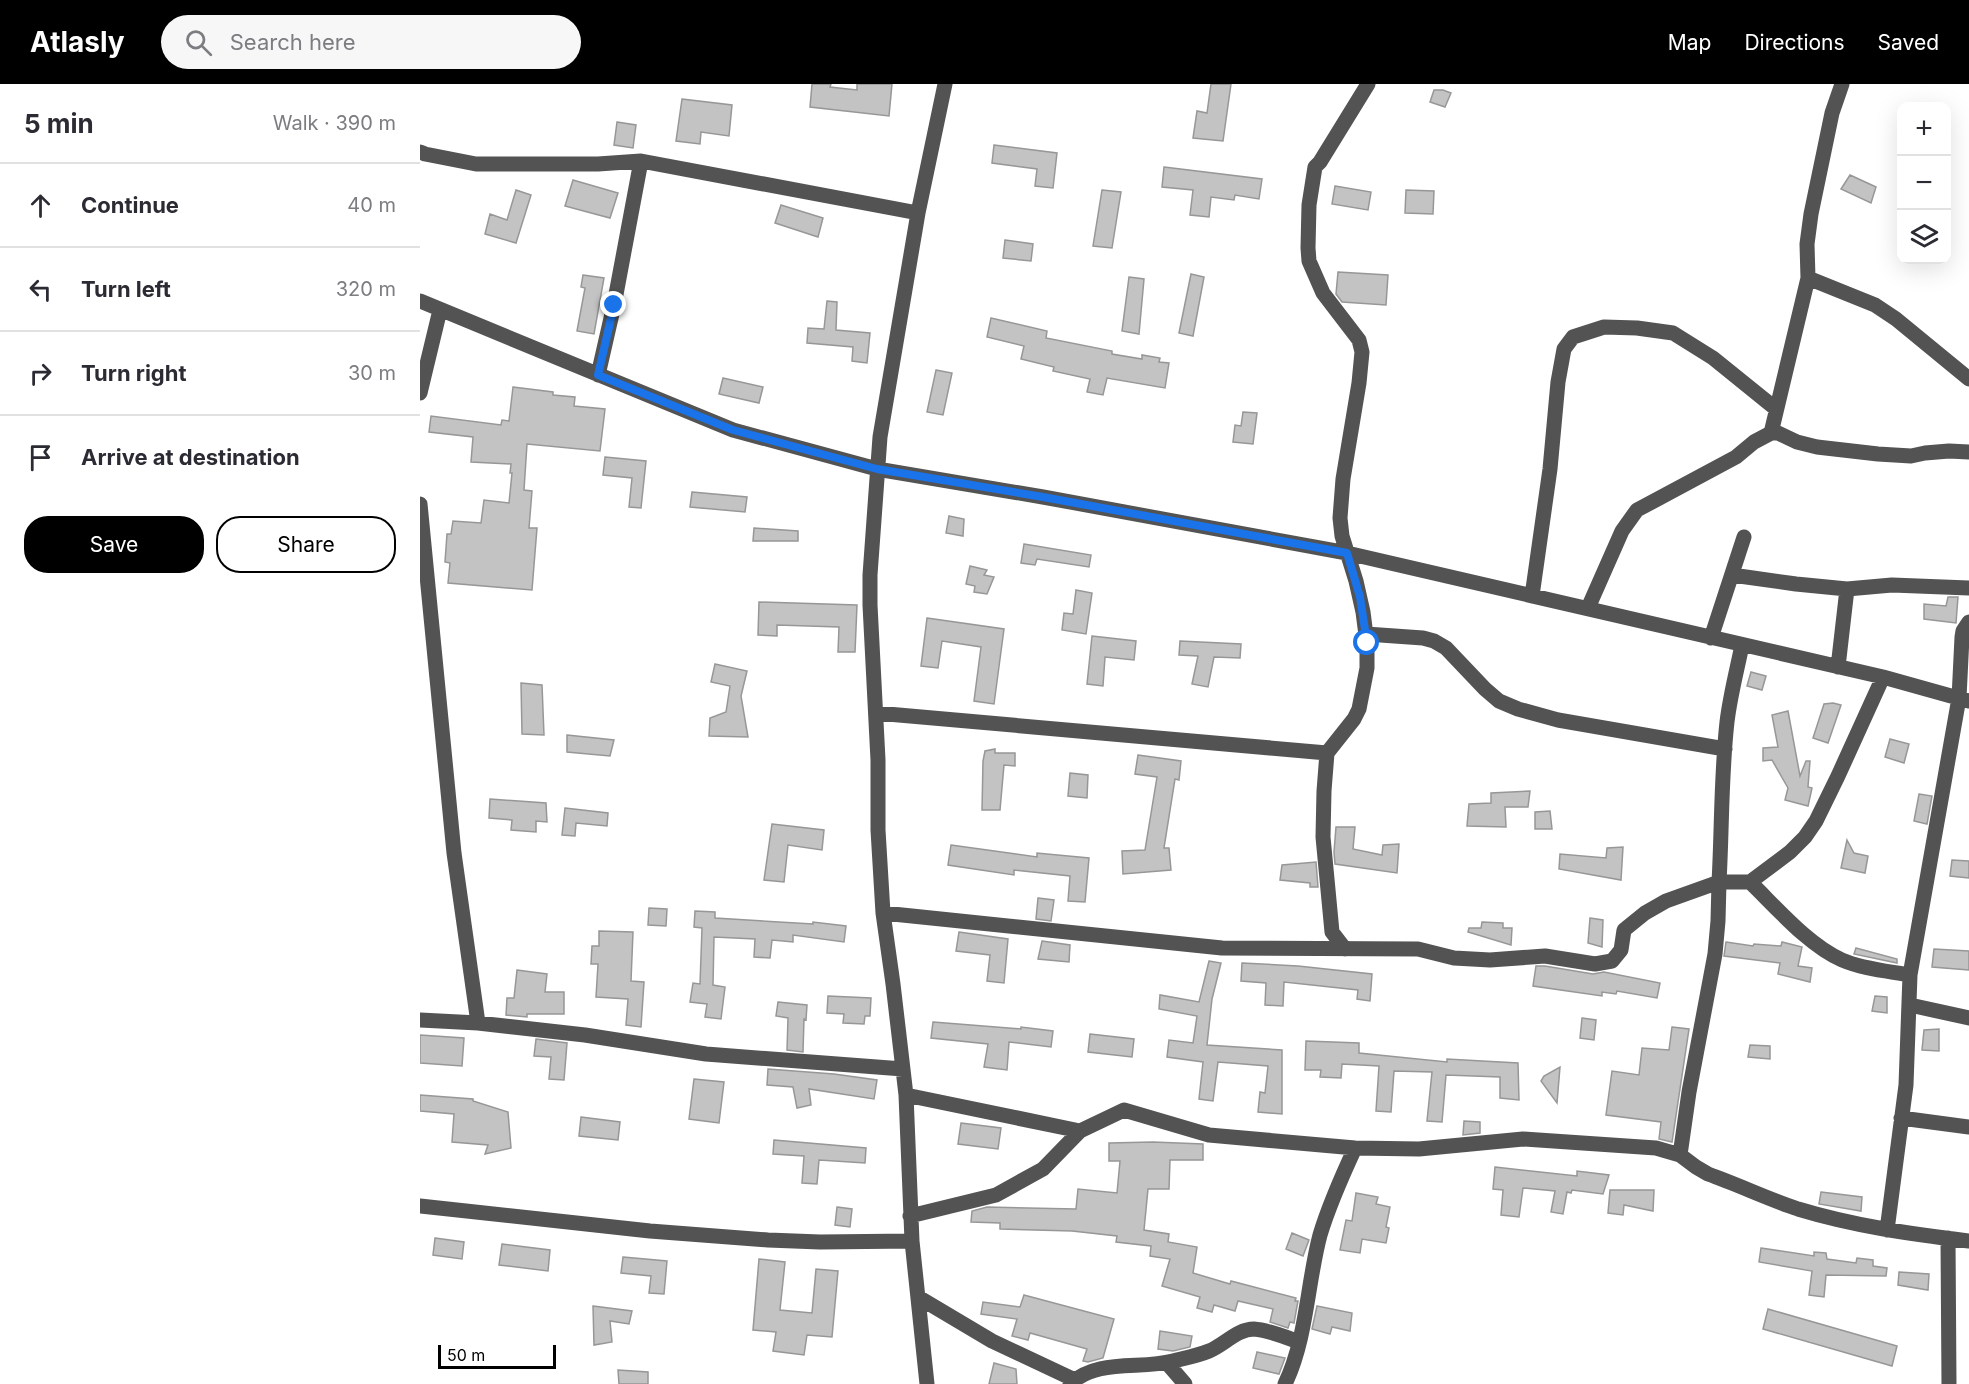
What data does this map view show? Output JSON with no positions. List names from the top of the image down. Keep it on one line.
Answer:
{"scale_bar":"50 m","page":{"header":"Atlasly","search":"Search here","nav":["Map","Directions","Saved"],"heading":["5 min","Walk · 390 m"],"map_buttons":["+","−"],"list":[["Continue","40 m"],["Turn left","320 m"],["Turn right","30 m"],"Arrive at destination"],"buttons":["Save","Share"],"scale":"50 m"}}
